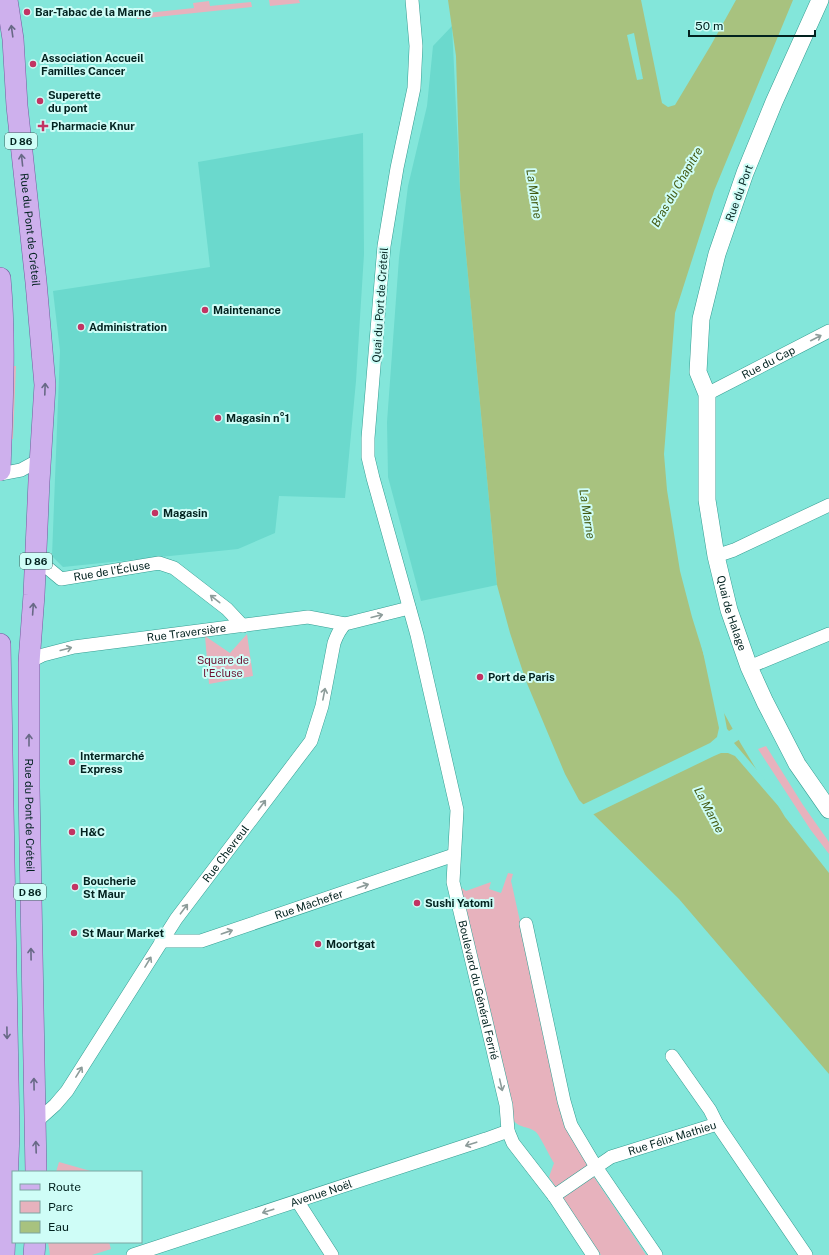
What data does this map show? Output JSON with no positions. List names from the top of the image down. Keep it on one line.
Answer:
{"streets":{"main road":["D 86","Rue du Pont de Créteil"],"street":["Rue du Port","Quai du Port de Créteil","Rue du Cap","Rue de l'Écluse","Quai de Halage","Rue Traversière","Rue Chevreul","Rue Mâchefer","Boulevard du Général Ferrié","Rue Félix Mathieu","Avenue Noël"]},"crossings":[["Rue du Port","Rue du Cap"],["Rue du Port","Quai de Halage"],["Rue du Pont de Créteil","Rue de l'Écluse"],["Rue du Pont de Créteil","Rue Traversière"],["Rue du Pont de Créteil","Rue Chevreul"],["Quai du Port de Créteil","Boulevard du Général Ferrié"],["Rue du Cap","Quai de Halage"],["Rue de l'Écluse","Rue Traversière"],["Rue Traversière","Rue Chevreul"],["Rue Chevreul","Rue Mâchefer"],["Rue Mâchefer","Boulevard du Général Ferrié"],["Boulevard du Général Ferrié","Rue Félix Mathieu"],["Boulevard du Général Ferrié","Avenue Noël"]],"one_way":["Rue du Cap","Rue de l'Écluse","Rue Traversière","Rue Chevreul","Rue Mâchefer","Avenue Noël"],"water":["Bras du Chapitre","La Marne"],"parks":["Square de l'Ecluse"],"places":{"other":["Bar-Tabac de la Marne","Association Accueil Familles Cancer","Superette du pont","Maintenance","Administration","Magasin n°1","Magasin","Port de Paris","Intermarché Express","H&C","Boucherie St Maur","Sushi Yatomi","St Maur Market","Moortgat"],"health":["Pharmacie Knur"]},"legend":["Route","Parc","Eau"],"scale_bar":"50 m"}
